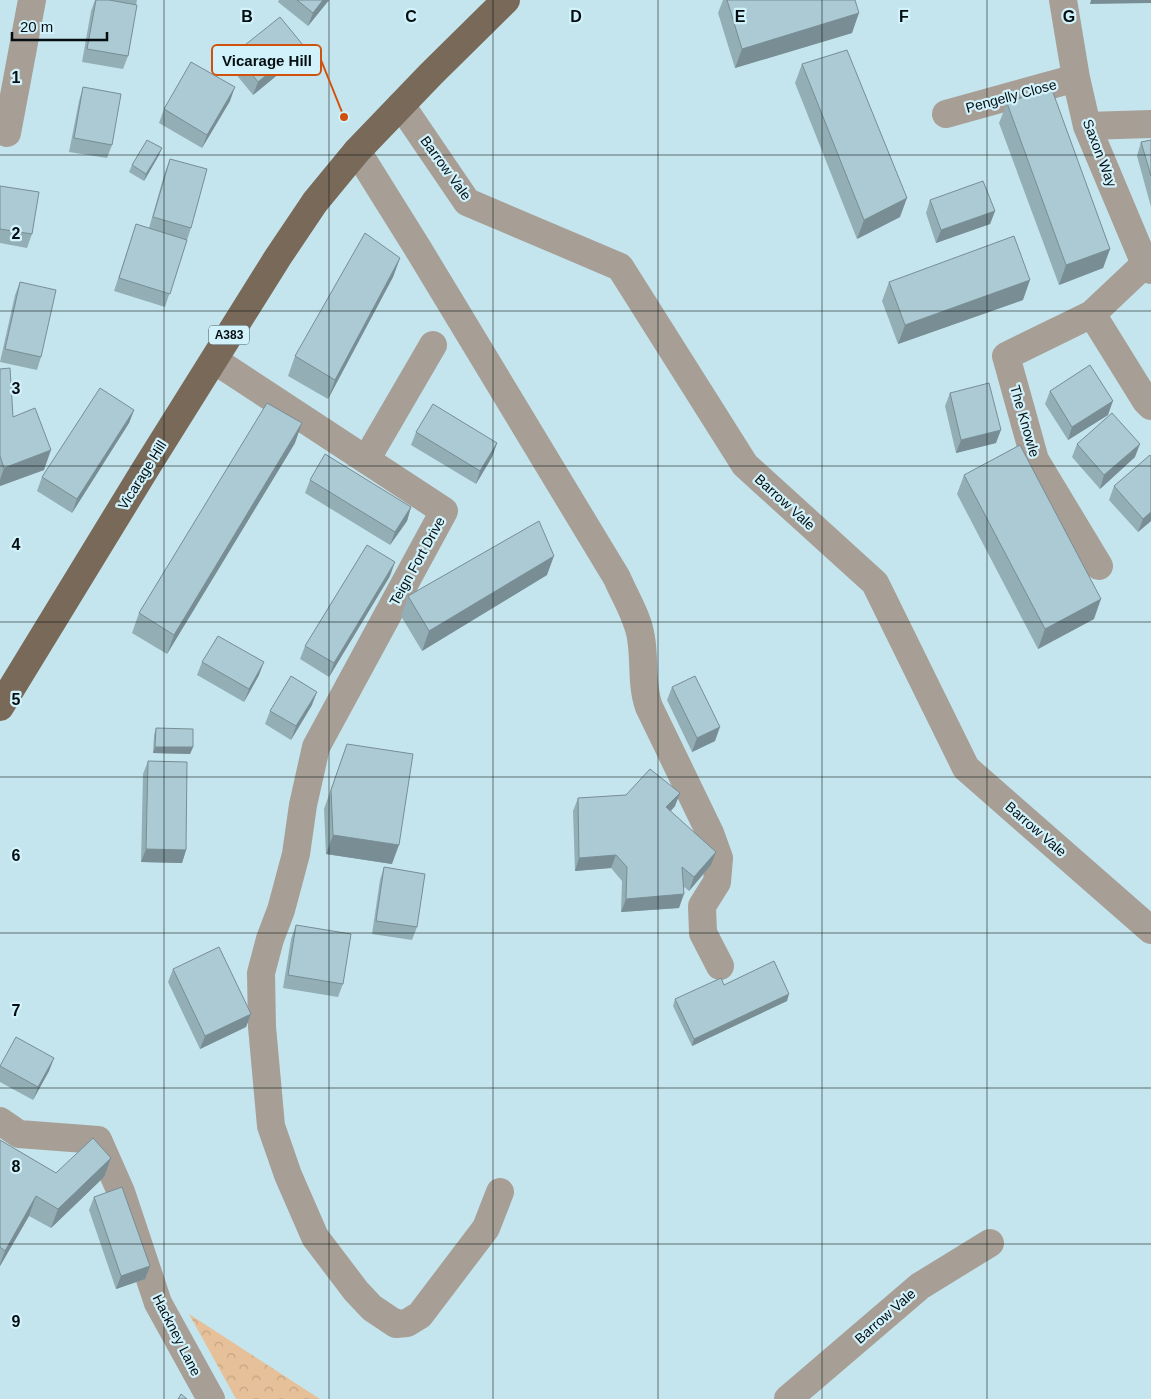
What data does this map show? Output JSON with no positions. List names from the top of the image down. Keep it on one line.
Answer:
{"streets":{"main road":["A383","Vicarage Hill"],"street":["Pengelly Close","Saxon Way","Barrow Vale","The Knowle","Teign Fort Drive","Hackney Lane"]},"crossings":[["Pengelly Close","Saxon Way"],["Saxon Way","The Knowle"],["Barrow Vale","Vicarage Hill"],["Vicarage Hill","Teign Fort Drive"]],"places":["Vicarage Hill"],"scale_bar":"20 m","grid":{"columns":["B","C","D","E","F","G"],"rows":["1","2","3","4","5","6","7","8","9"]}}
